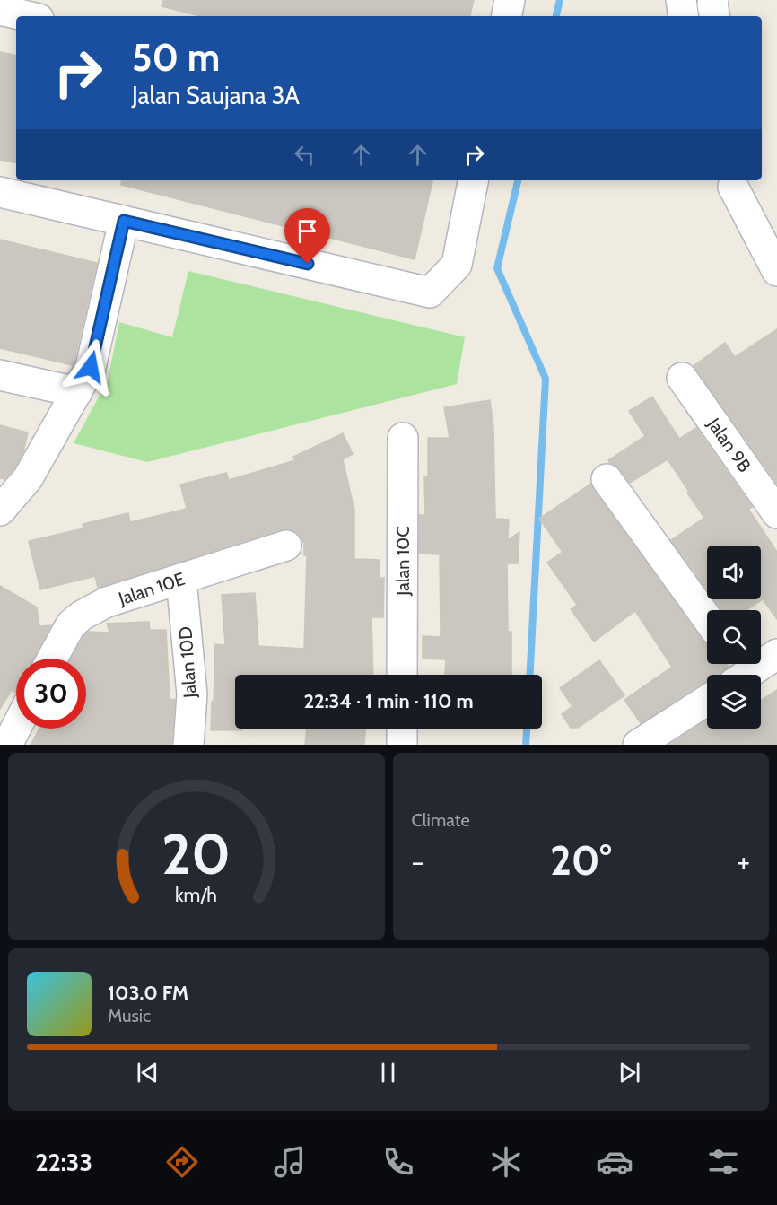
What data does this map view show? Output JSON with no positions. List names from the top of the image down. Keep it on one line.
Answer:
{"streets":{"street":["Jalan 9B","Jalan 10C","Jalan 10E","Jalan 10D"]},"crossings":[["Jalan 10E","Jalan 10D"]],"page":{"turn":["50 m","Jalan Saujana 3A"],"limit":"30","trip":"22:34 · 1 min · 110 m","tile":"Climate","heat":["−","20°","+"],"song":["103.0 FM","Music"],"tabs":"22:33","gauge":["20","km/h"]}}
